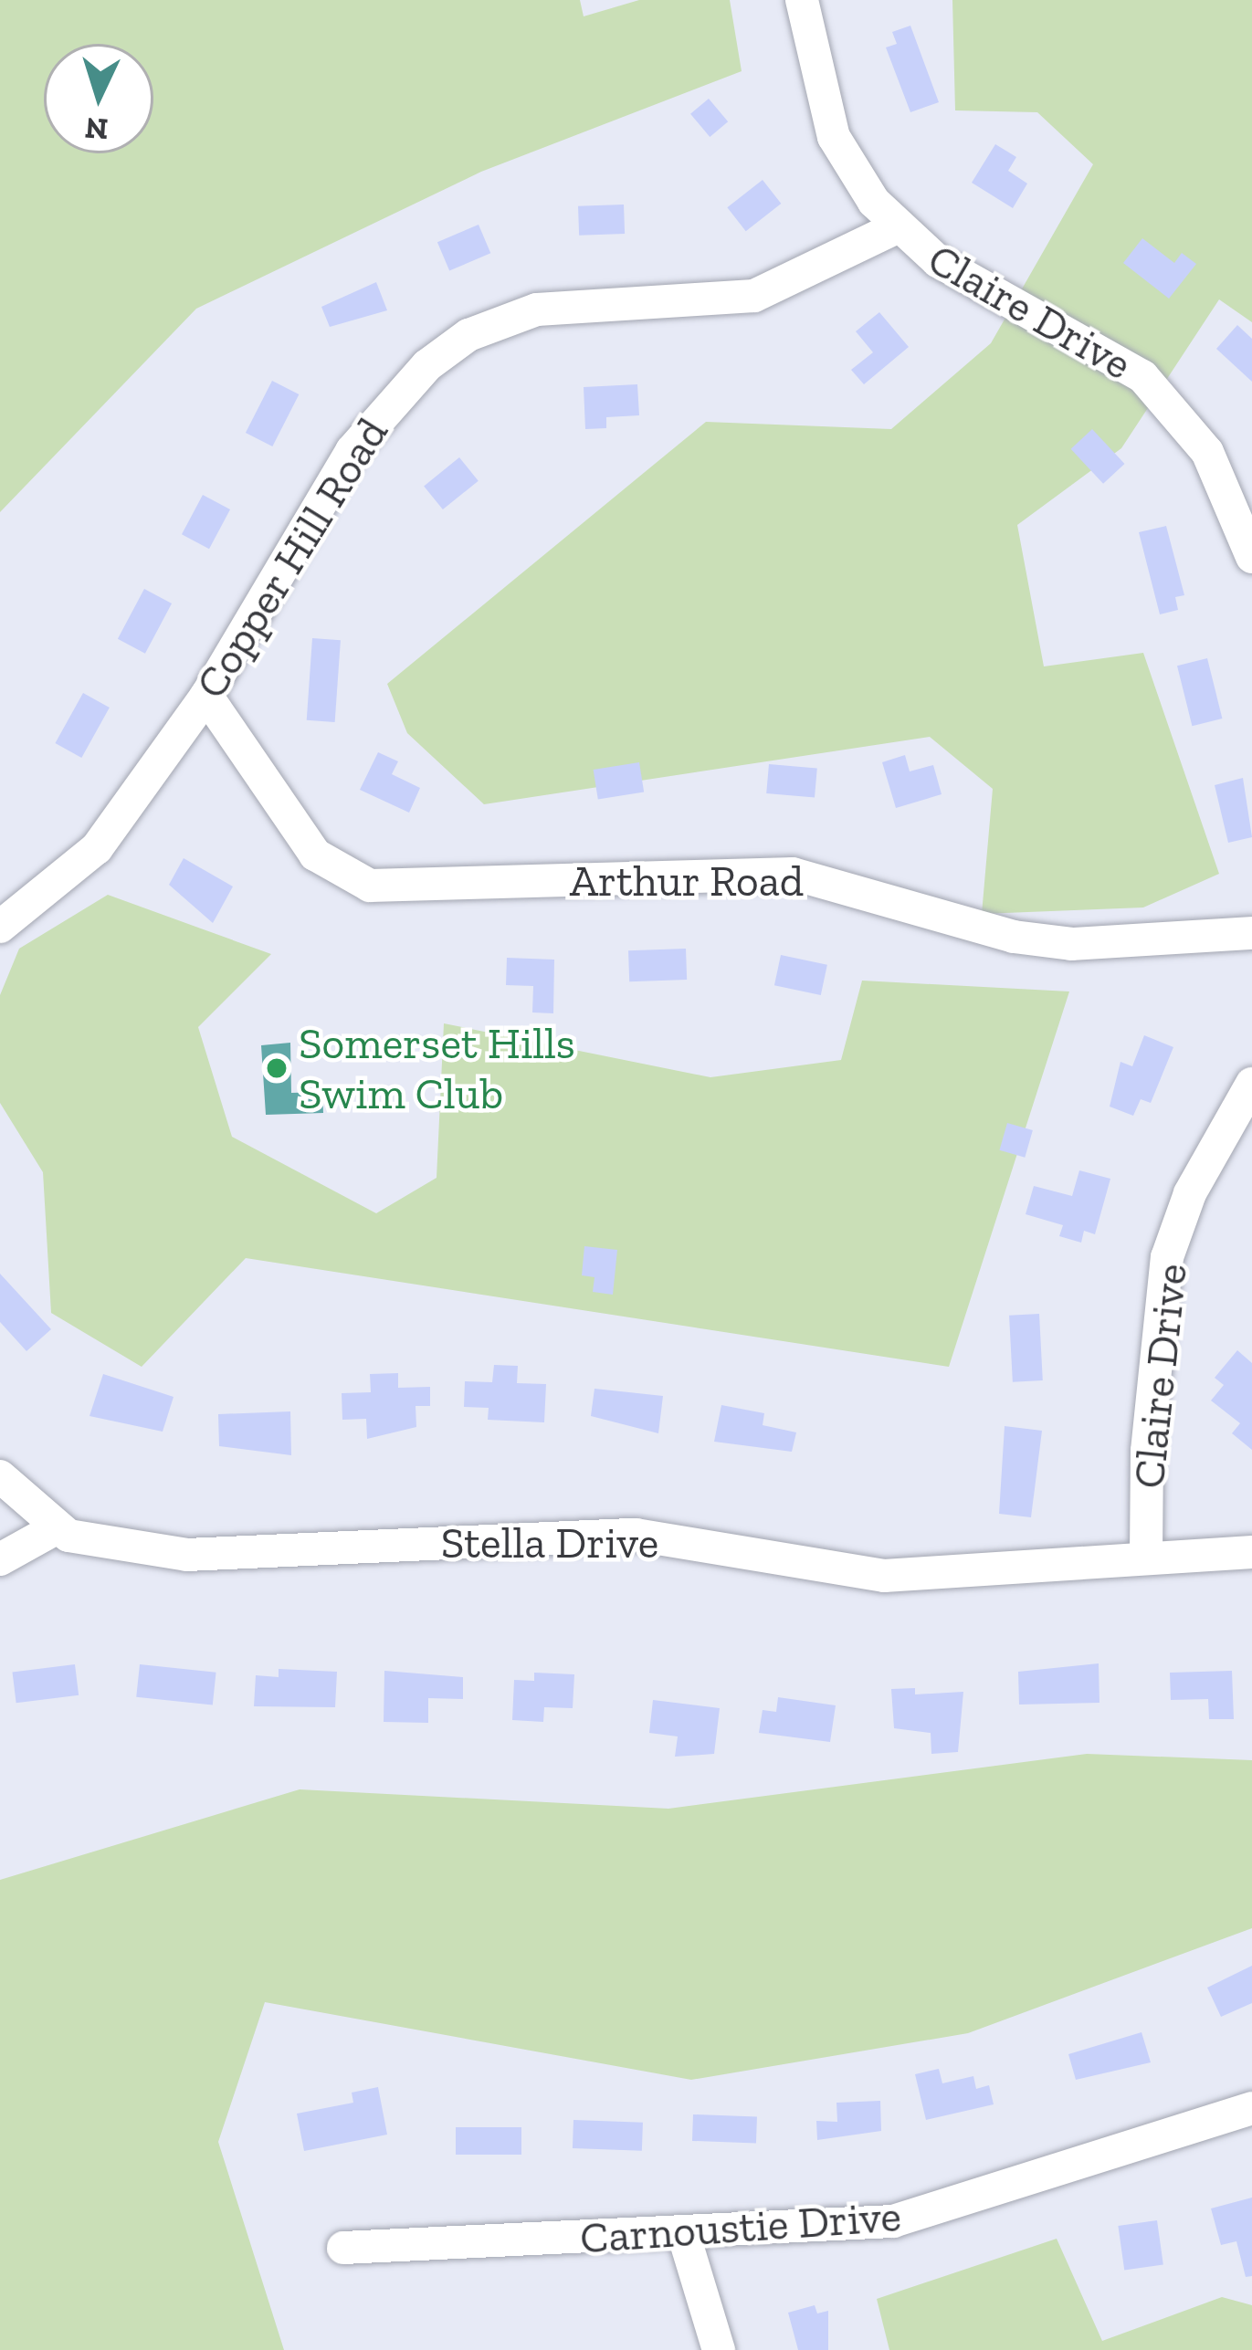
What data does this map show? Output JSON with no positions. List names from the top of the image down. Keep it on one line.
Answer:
{"streets":{"street":["Claire Drive","Copper Hill Road","Arthur Road","Stella Drive","Carnoustie Drive"]},"crossings":[["Claire Drive","Copper Hill Road"],["Claire Drive","Stella Drive"],["Copper Hill Road","Arthur Road"]],"places":["Somerset Hills Swim Club"],"north":"bottom"}
